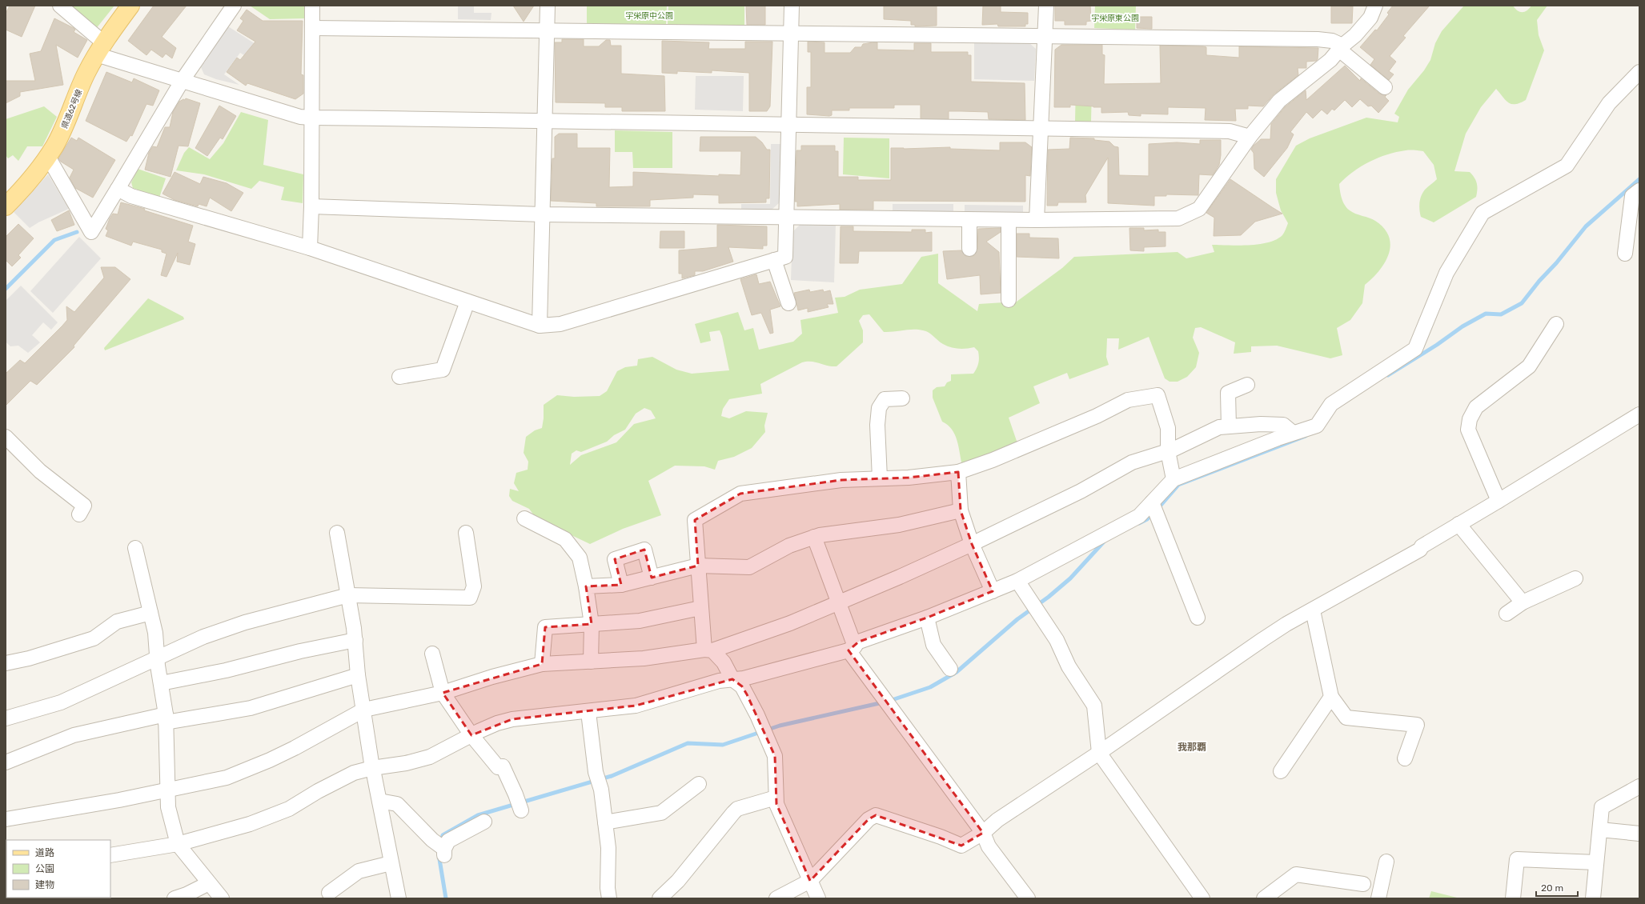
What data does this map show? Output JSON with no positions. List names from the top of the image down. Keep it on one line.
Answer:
{"streets":{"main road":["県道62号線"]},"districts":["我那覇"],"parks":["宇栄原中公園","宇栄原東公園"],"legend":["道路","公園","建物"],"scale_bar":"20 m"}
